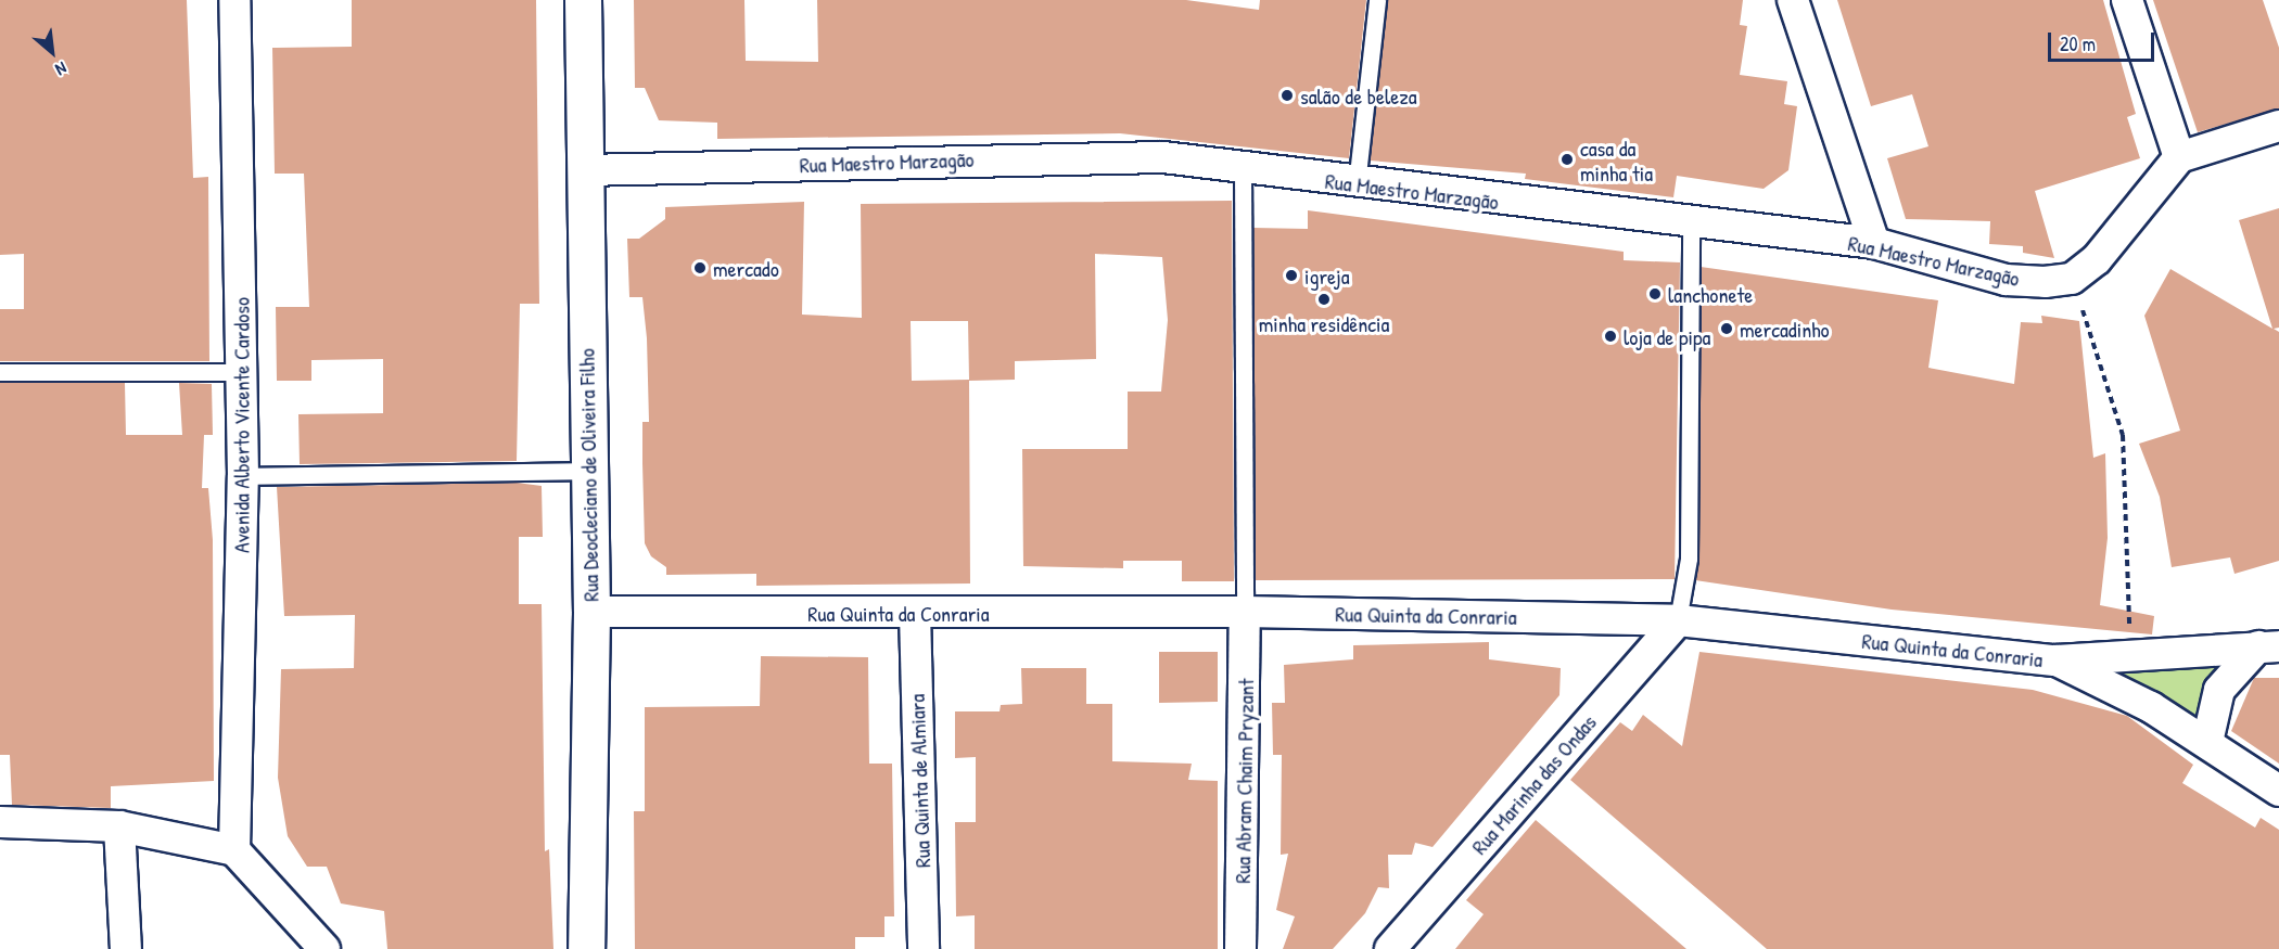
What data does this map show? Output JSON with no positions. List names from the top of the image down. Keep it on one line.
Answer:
{"streets":{"street":["Rua Maestro Marzagão","Avenida Alberto Vicente Cardoso","Rua Deocleciano de Oliveira Filho","Rua Quinta da Conraria","Rua Quinta de Almiara","Rua Abram Chaim Pryzant","Rua Marinha das Ondas"]},"crossings":[["Rua Maestro Marzagão","Rua Deocleciano de Oliveira Filho"],["Rua Deocleciano de Oliveira Filho","Rua Quinta da Conraria"],["Rua Quinta da Conraria","Rua Quinta de Almiara"],["Rua Quinta da Conraria","Rua Abram Chaim Pryzant"],["Rua Quinta da Conraria","Rua Marinha das Ondas"]],"places":["salão de beleza","casa da minha tia","mercado","igreja","lanchonete","minha residência","mercadinho","loja de pipa"],"scale_bar":"20 m","north":"bottom right"}
